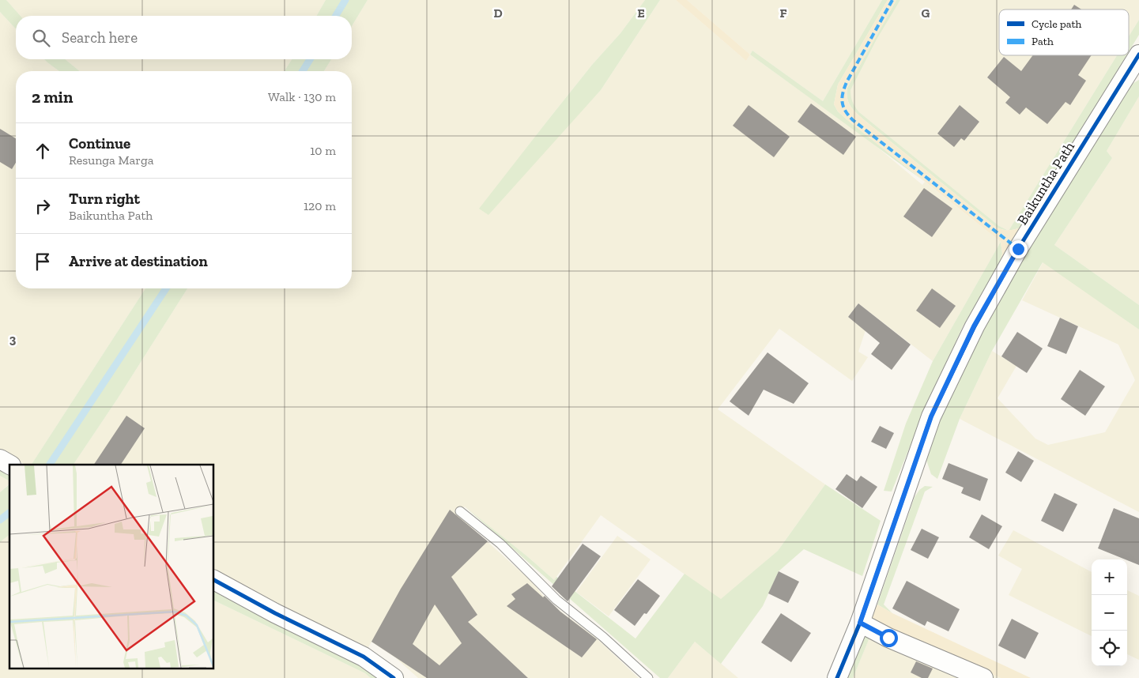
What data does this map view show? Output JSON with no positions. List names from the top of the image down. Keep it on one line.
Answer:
{"streets":{"street":["Baikuntha Path"]},"legend":["Cycle path","Path"],"page":{"search":"Search here","heading":["2 min","Walk · 130 m"],"list":[["Continue","Resunga Marga","10 m"],["Turn right","Baikuntha Path","120 m"],"Arrive at destination"],"map_buttons":["+","−"]},"grid":{"columns":["D","E","F","G"],"rows":["3"]}}
